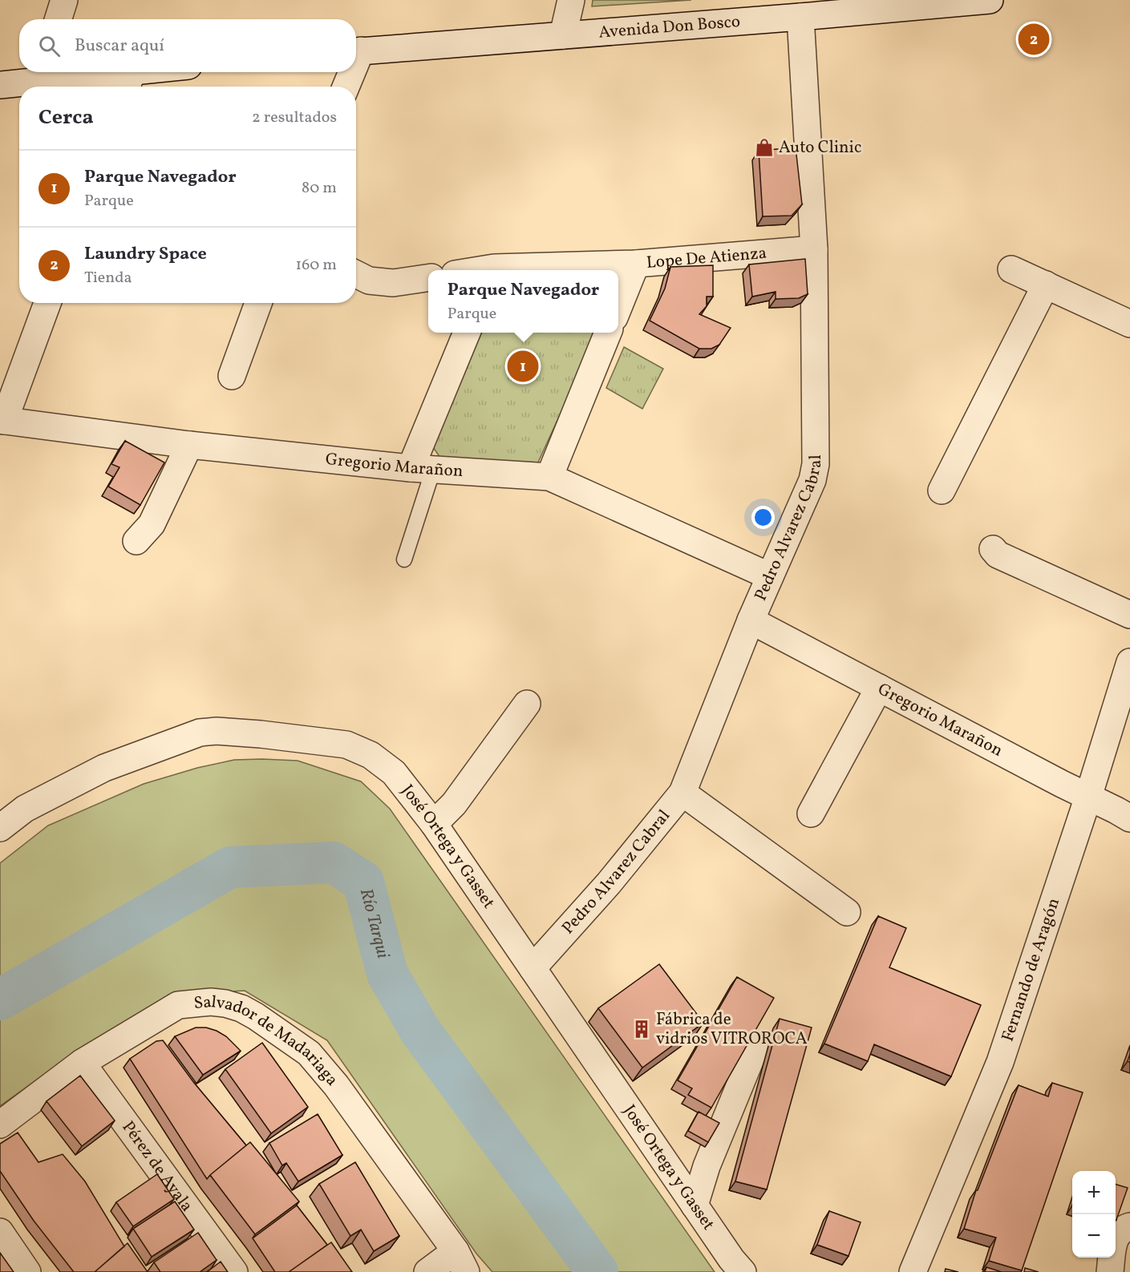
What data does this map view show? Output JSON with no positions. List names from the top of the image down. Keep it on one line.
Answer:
{"streets":{"street":["Avenida Don Bosco","Lope De Atienza","Gregorio Marañon","Pedro Alvarez Cabral","José Ortega y Gasset","Fernando de Aragón","Salvador de Madariaga","Pérez de Ayala"]},"crossings":[["Avenida Don Bosco","Pedro Alvarez Cabral"],["Lope De Atienza","Pedro Alvarez Cabral"],["Gregorio Marañon","Pedro Alvarez Cabral"],["Gregorio Marañon","Fernando de Aragón"],["Pedro Alvarez Cabral","José Ortega y Gasset"],["Salvador de Madariaga","Pérez de Ayala"]],"water":["Río Tarqui"],"places":{"shop":["Auto Clinic"],"building":["Fábrica de vidrios VITROROCA"]},"page":{"search":"Buscar aquí","pins":["2","1"],"heading":["Cerca","2 resultados"],"list":[{"mark":"1","name":"Parque Navegador","note":"Parque","value":"80 m"},{"mark":"2","name":"Laundry Space","note":"Tienda","value":"160 m"}],"popup":["Parque Navegador","Parque"],"map_buttons":["+","−"]}}
